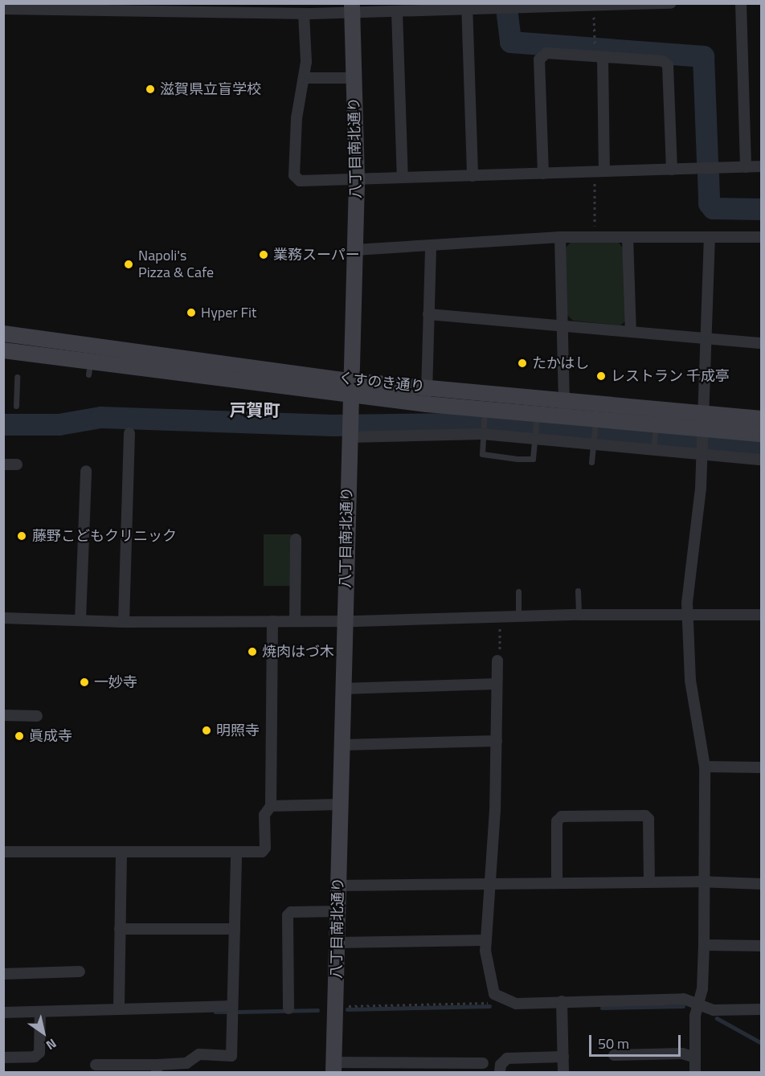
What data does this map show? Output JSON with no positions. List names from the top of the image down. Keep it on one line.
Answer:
{"streets":{"main road":["八丁目南北通り","くすのき通り"]},"crossings":[["八丁目南北通り","くすのき通り"]],"districts":["戸賀町"],"places":["滋賀県立盲学校","業務スーパー","Napoli's Pizza & Cafe","Hyper Fit","たかはし","レストラン 千成亭","藤野こどもクリニック","焼肉はづ木","一妙寺","明照寺","眞成寺"],"scale_bar":"50 m","north":"bottom right"}
